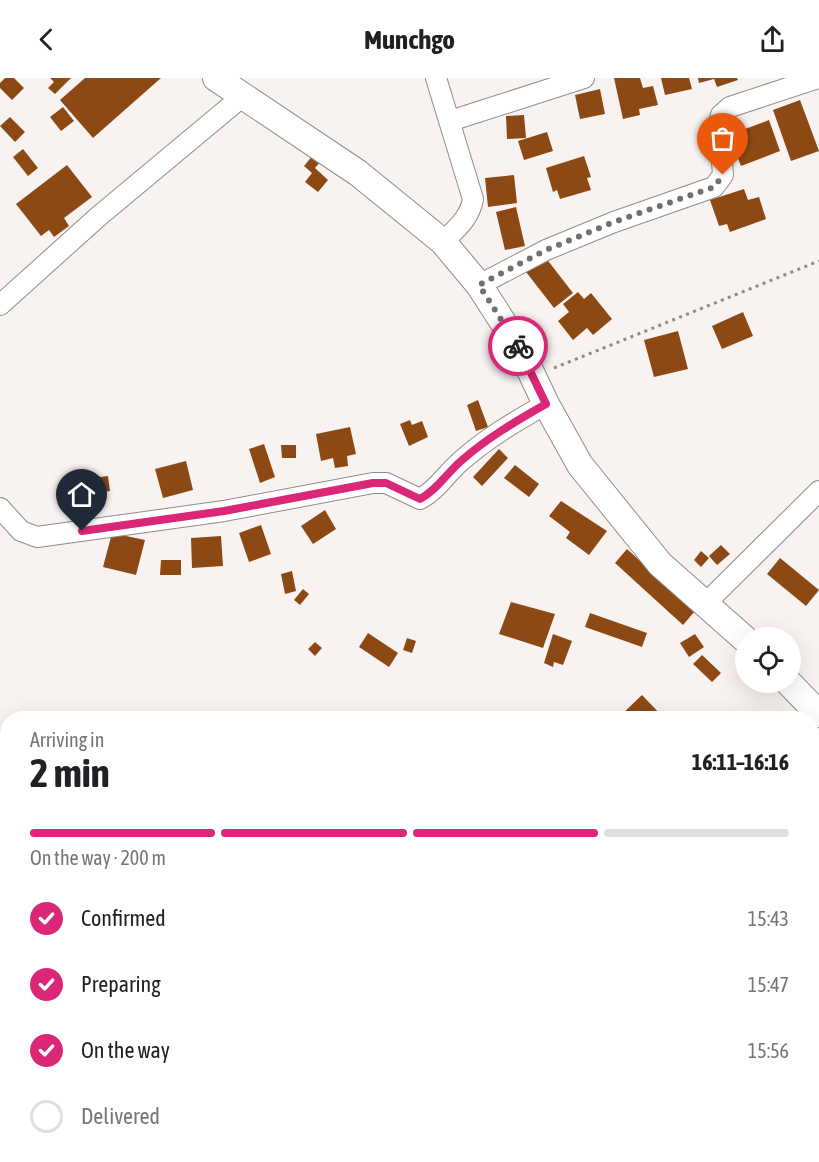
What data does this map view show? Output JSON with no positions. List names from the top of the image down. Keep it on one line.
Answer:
{"page":{"header":"Munchgo","heading":["2 min","Arriving in","16:11–16:16"],"bar":"On the way · 200 m","list":[["Confirmed","15:43"],["Preparing","15:47"],["On the way","15:56"],"Delivered"]}}
